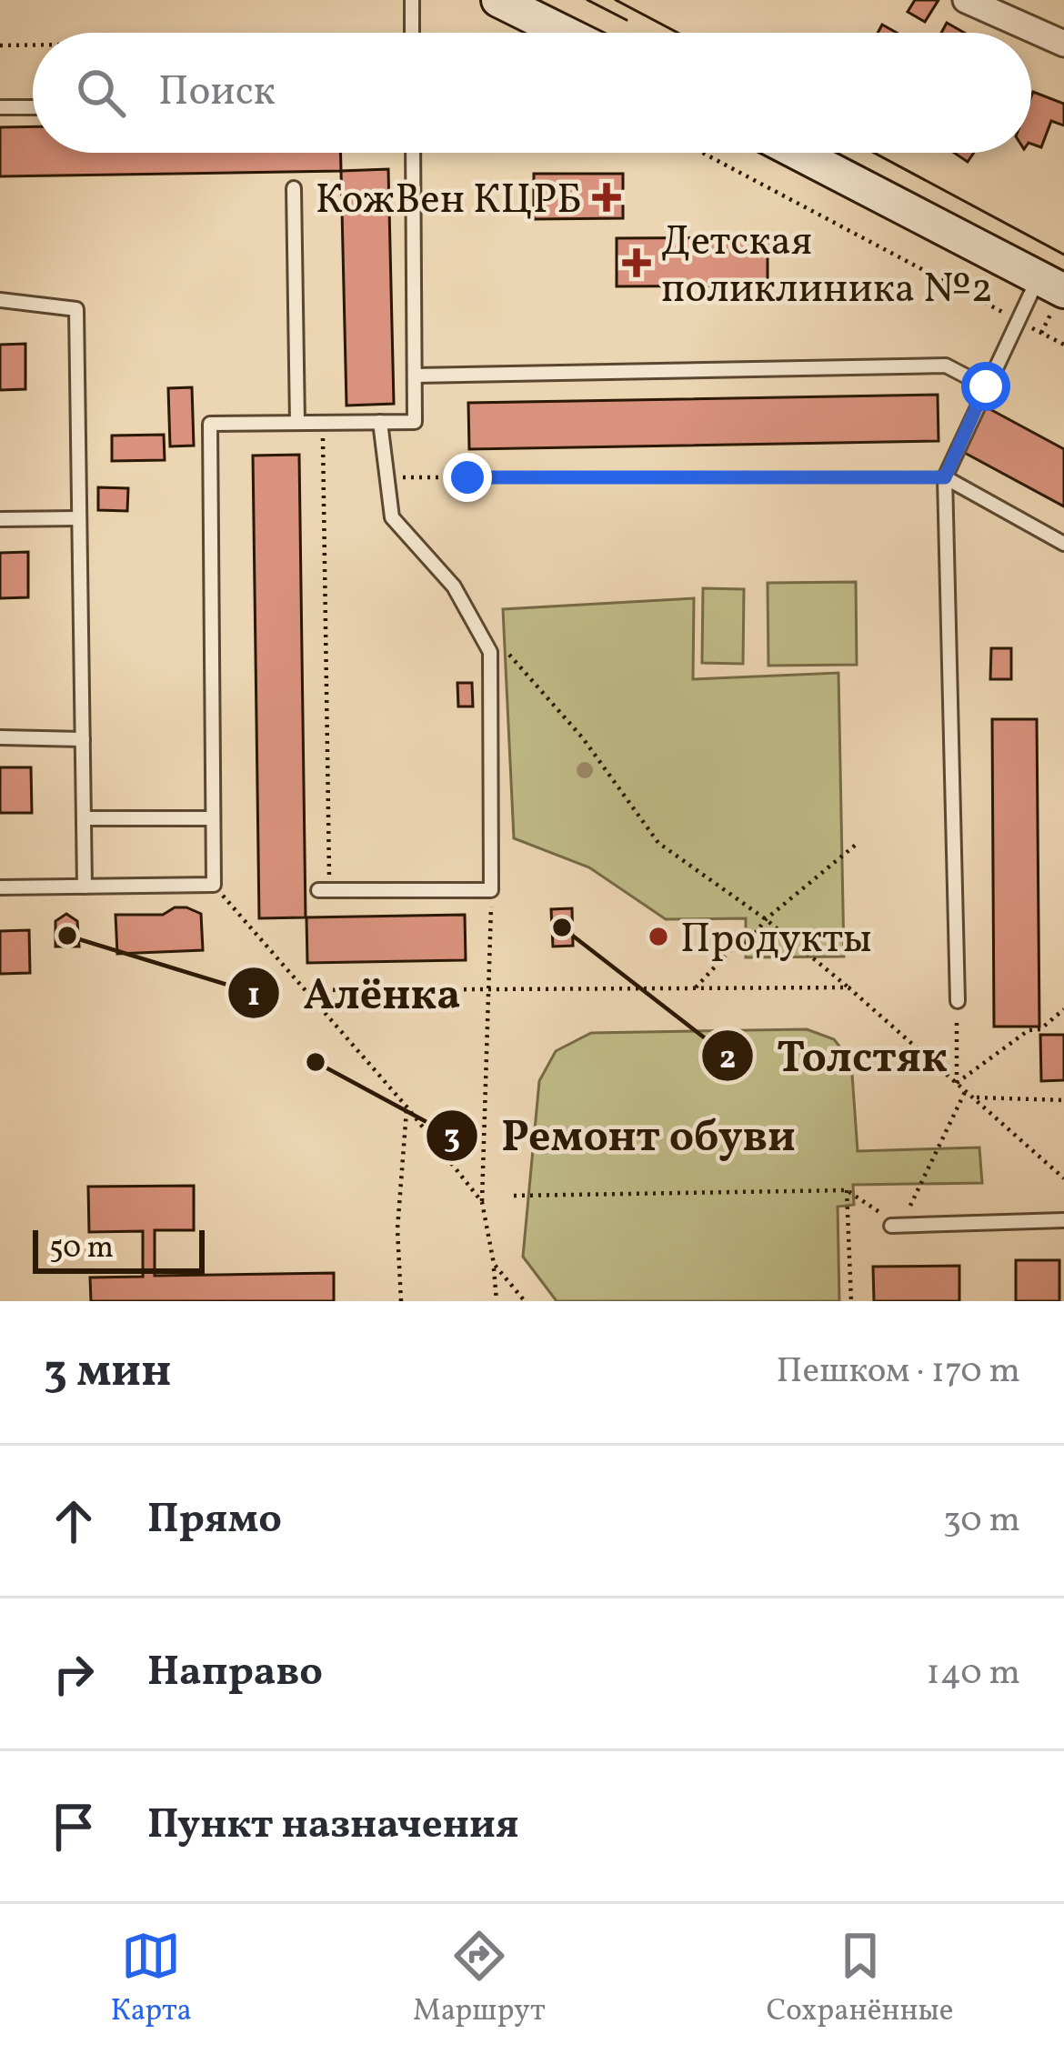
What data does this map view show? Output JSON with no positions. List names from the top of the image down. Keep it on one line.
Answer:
{"places":{"health":["КожВен КЦРБ","Детская поликлиника №2"],"other":["Толстяк","Алёнка","Продукты","Ремонт обуви"]},"scale_bar":"50 m","page":{"search":"Поиск","scale":"50 m","heading":["3 мин","Пешком · 170 m"],"list":[["Прямо","30 m"],["Направо","140 m"],"Пункт назначения"],"nav":["Карта","Маршрут","Сохранённые"]}}
